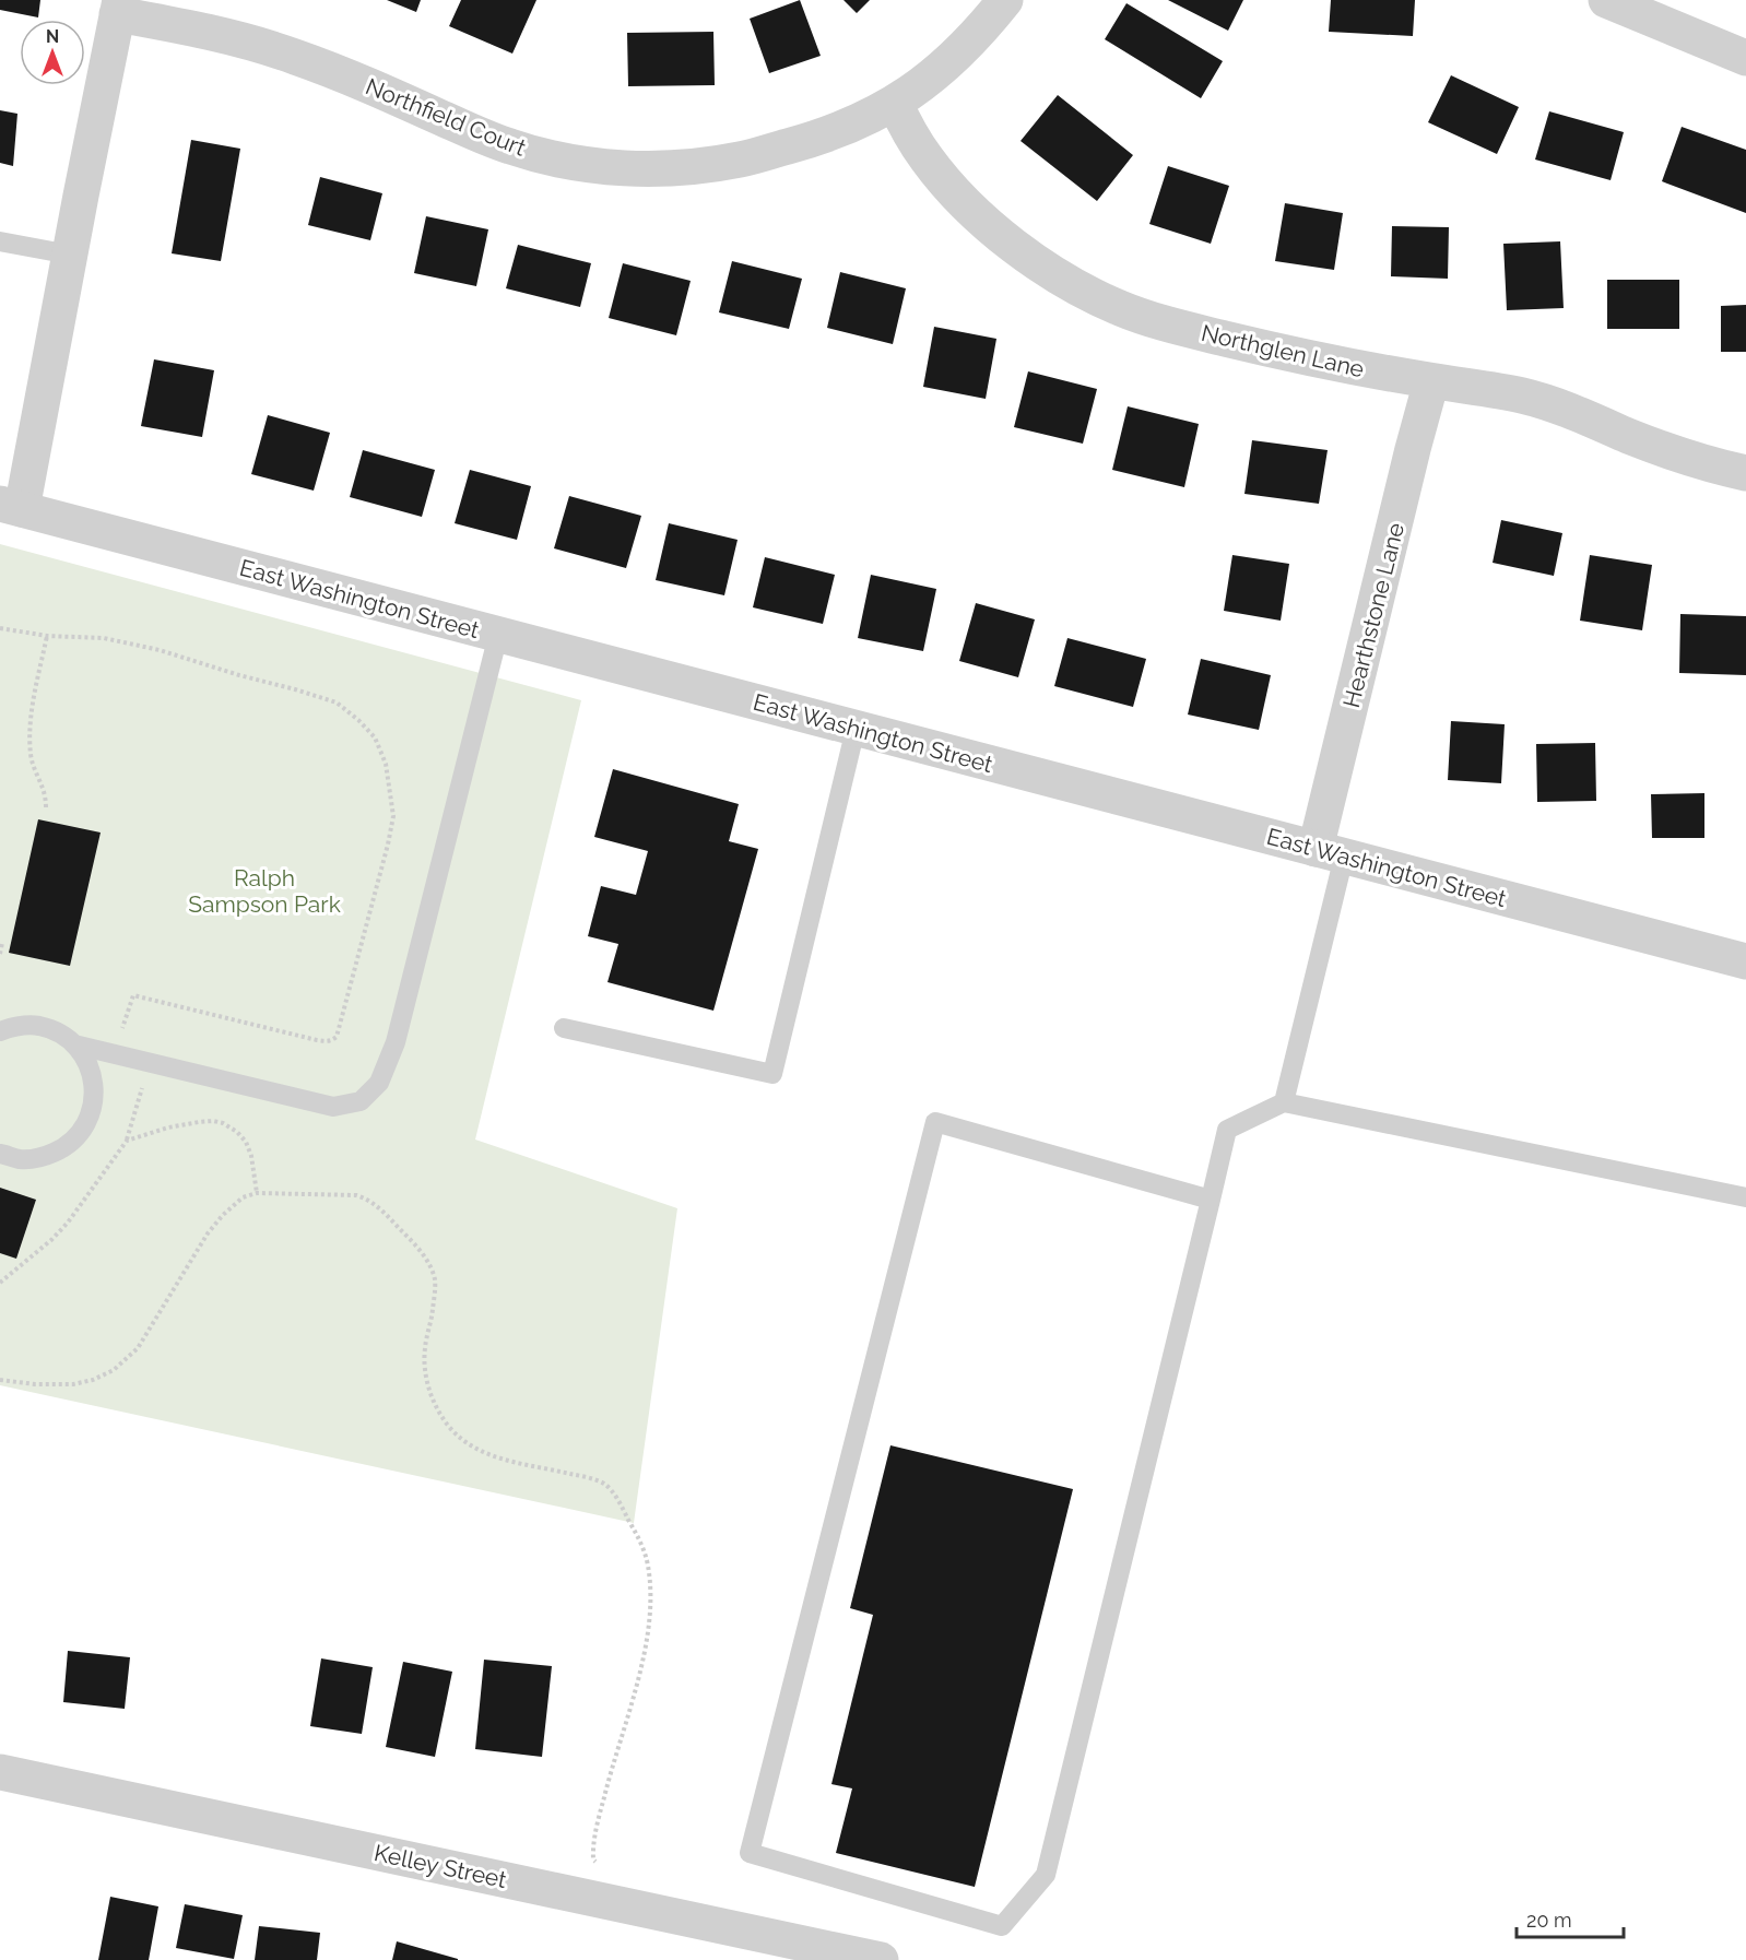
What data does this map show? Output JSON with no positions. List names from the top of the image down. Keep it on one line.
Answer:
{"streets":{"street":["Northfield Court","Northglen Lane","East Washington Street","Hearthstone Lane","Kelley Street"]},"crossings":[["Northfield Court","Northglen Lane"],["Northfield Court","East Washington Street"],["Northglen Lane","Hearthstone Lane"],["East Washington Street","Hearthstone Lane"]],"parks":["Ralph Sampson Park"],"scale_bar":"20 m","north":"top"}
